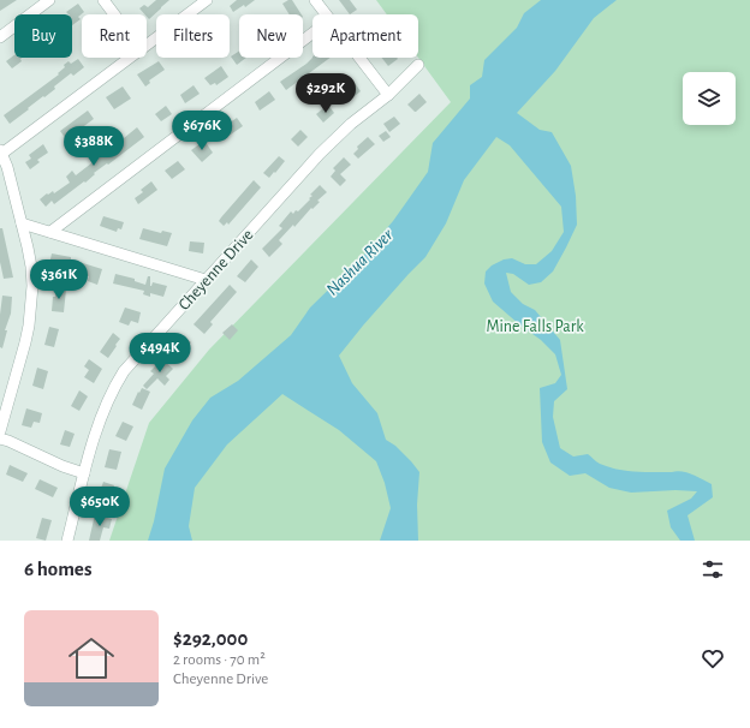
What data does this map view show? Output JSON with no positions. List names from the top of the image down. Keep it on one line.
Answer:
{"streets":{"street":["Cheyenne Drive"]},"water":["Nashua River"],"parks":["Mine Falls Park"],"page":{"chip":["Buy","Rent","Filters","New","Apartment"],"price":["$292K","$676K","$388K","$361K","$494K","$650K"],"heading":"6 homes","list":[{"name":"$292,000","note":"2 rooms · 70 m² · Cheyenne Drive"}]}}
